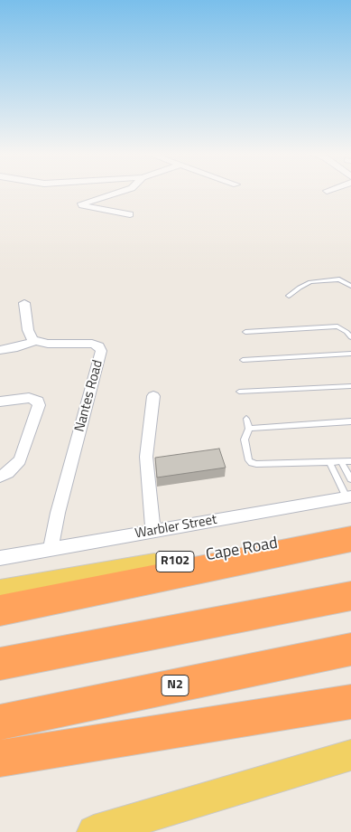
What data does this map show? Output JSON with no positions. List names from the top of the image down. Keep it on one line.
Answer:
{"streets":{"highway":["N2"],"main road":["Cape Road","R102"],"street":["Nantes Road","Warbler Street"]},"crossings":[["Nantes Road","Warbler Street"]]}
